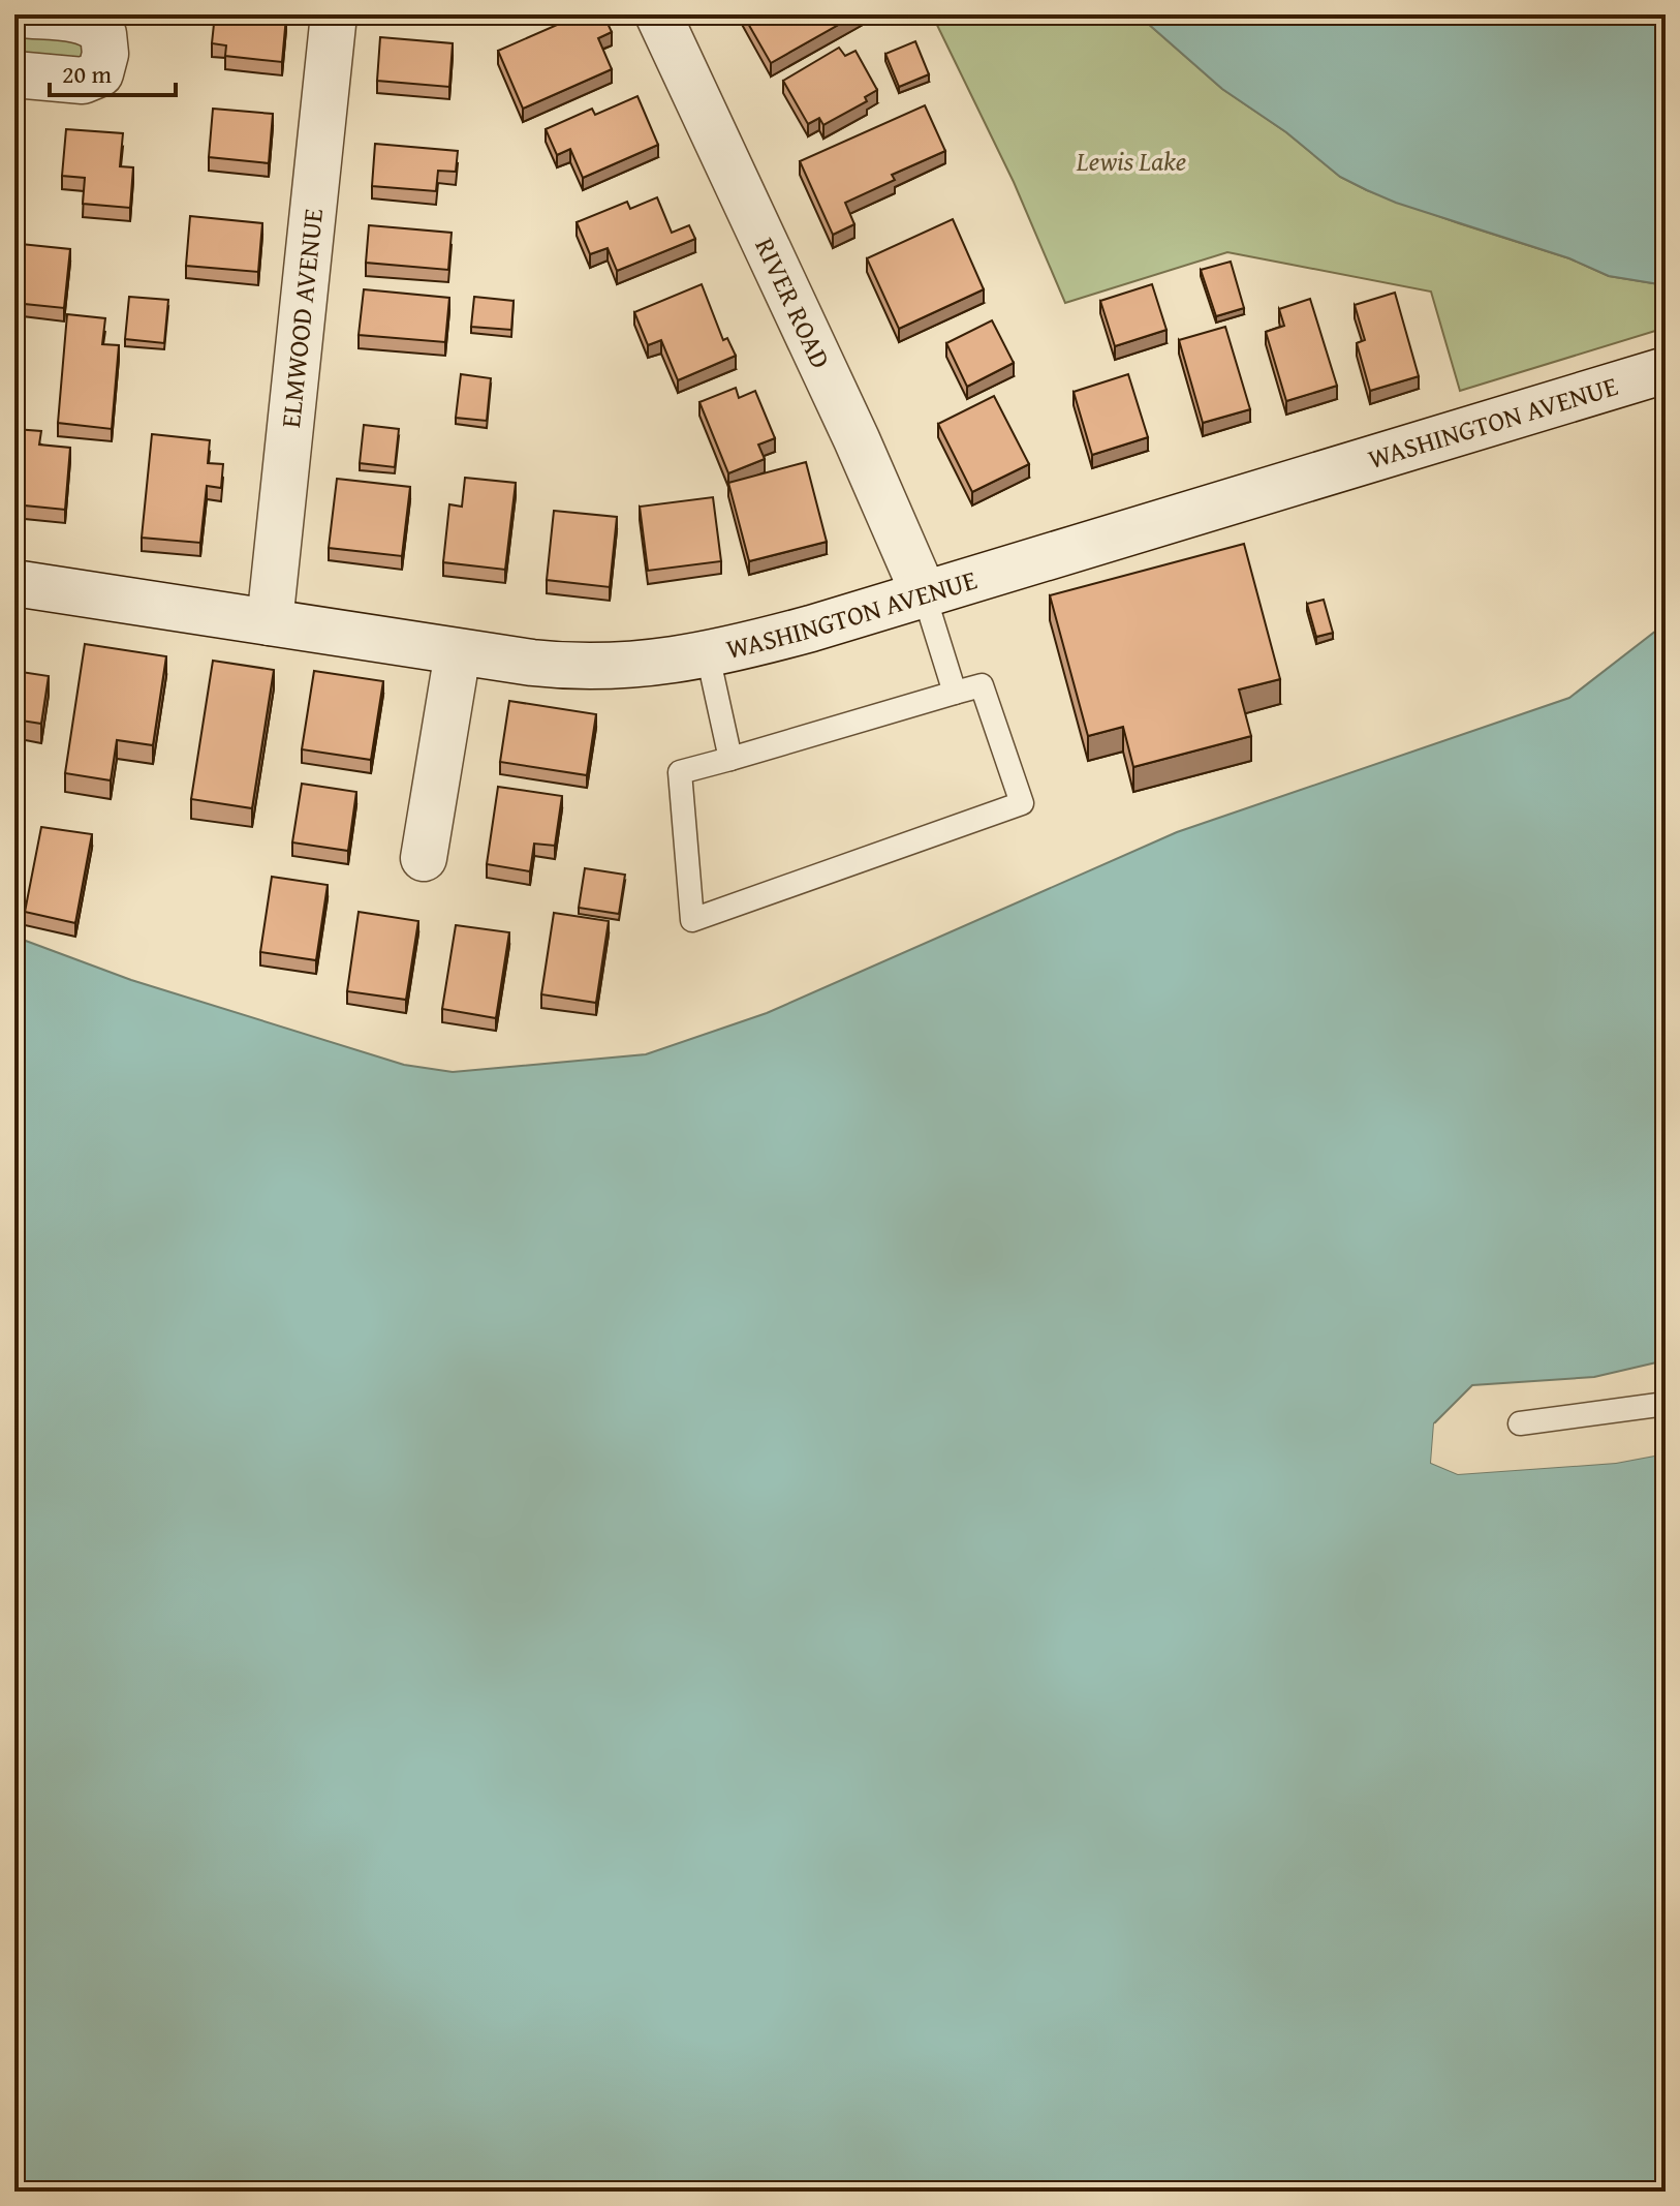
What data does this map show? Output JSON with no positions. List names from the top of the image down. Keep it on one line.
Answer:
{"streets":{"main road":["RIVER ROAD","ELMWOOD AVENUE","WASHINGTON AVENUE"]},"crossings":[["RIVER ROAD","WASHINGTON AVENUE"],["ELMWOOD AVENUE","WASHINGTON AVENUE"]],"parks":["Lewis Lake"],"scale_bar":"20 m"}
